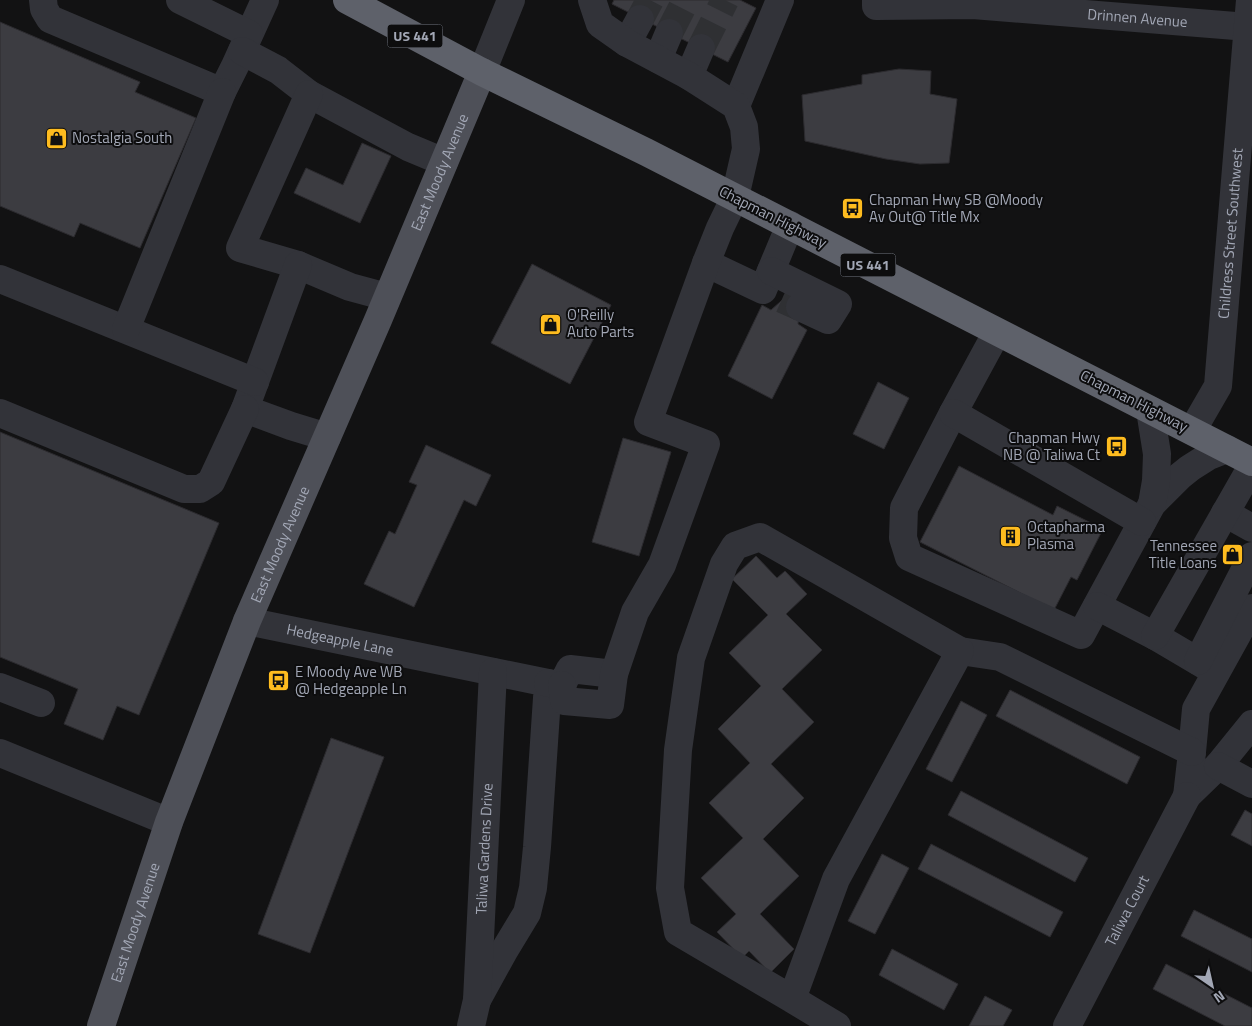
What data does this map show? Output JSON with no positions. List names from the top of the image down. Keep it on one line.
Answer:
{"streets":{"highway":["US 441","Chapman Highway"],"main road":["East Moody Avenue"],"street":["Drinnen Avenue","Childress Street Southwest","Hedgeapple Lane","Taliwa Gardens Drive","Taliwa Court"]},"crossings":[["Drinnen Avenue","Childress Street Southwest"],["East Moody Avenue","Chapman Highway"],["East Moody Avenue","Hedgeapple Lane"],["Chapman Highway","Childress Street Southwest"],["Hedgeapple Lane","Taliwa Gardens Drive"]],"places":{"shop":["Nostalgia South","O'Reilly Auto Parts","Tennessee Title Loans"],"bus stop":["Chapman Hwy SB @Moody Av Out@ Title Mx","Chapman Hwy NB @ Taliwa Ct","E Moody Ave WB @ Hedgeapple Ln"],"building":["Octapharma Plasma"]},"north":"bottom right"}
